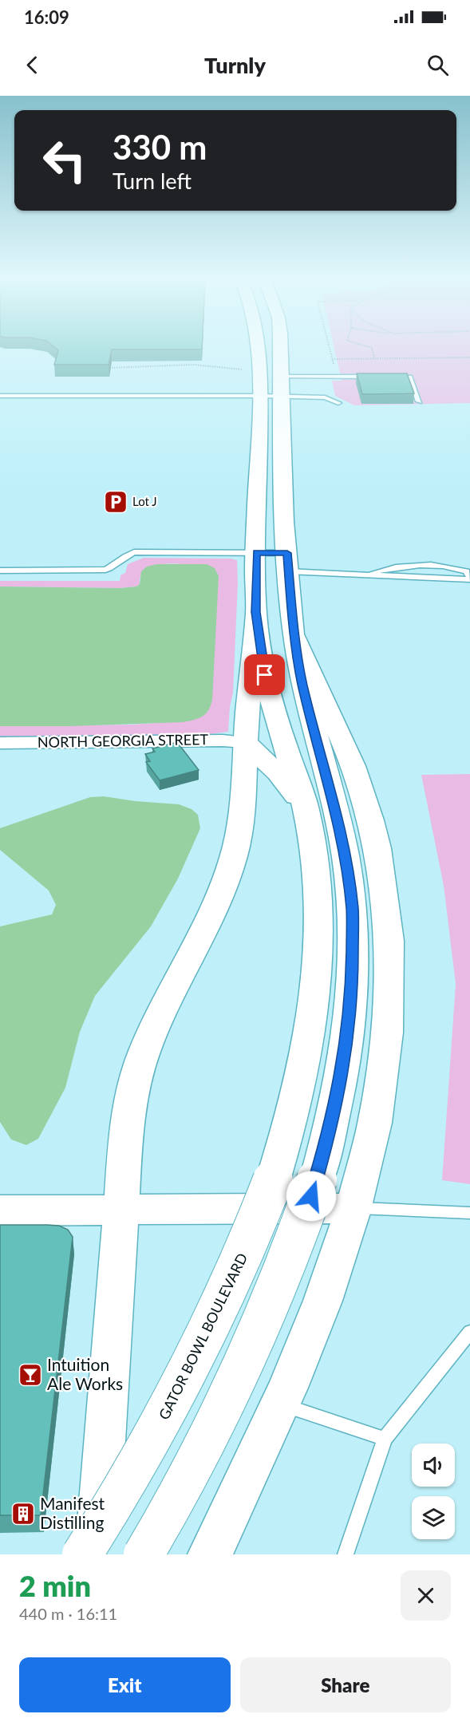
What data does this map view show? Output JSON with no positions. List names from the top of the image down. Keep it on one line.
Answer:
{"streets":{"main road":["GATOR BOWL BOULEVARD"],"street":["NORTH GEORGIA STREET"]},"places":{"parking":["Lot J"],"bar":["Intuition Ale Works"],"building":["Manifest Distilling"]},"page":{"status":"16:09","header":"Turnly","turn":["330 m","Turn left"],"heading":["2 min","440 m · 16:11"],"buttons":["Exit","Share"]}}
